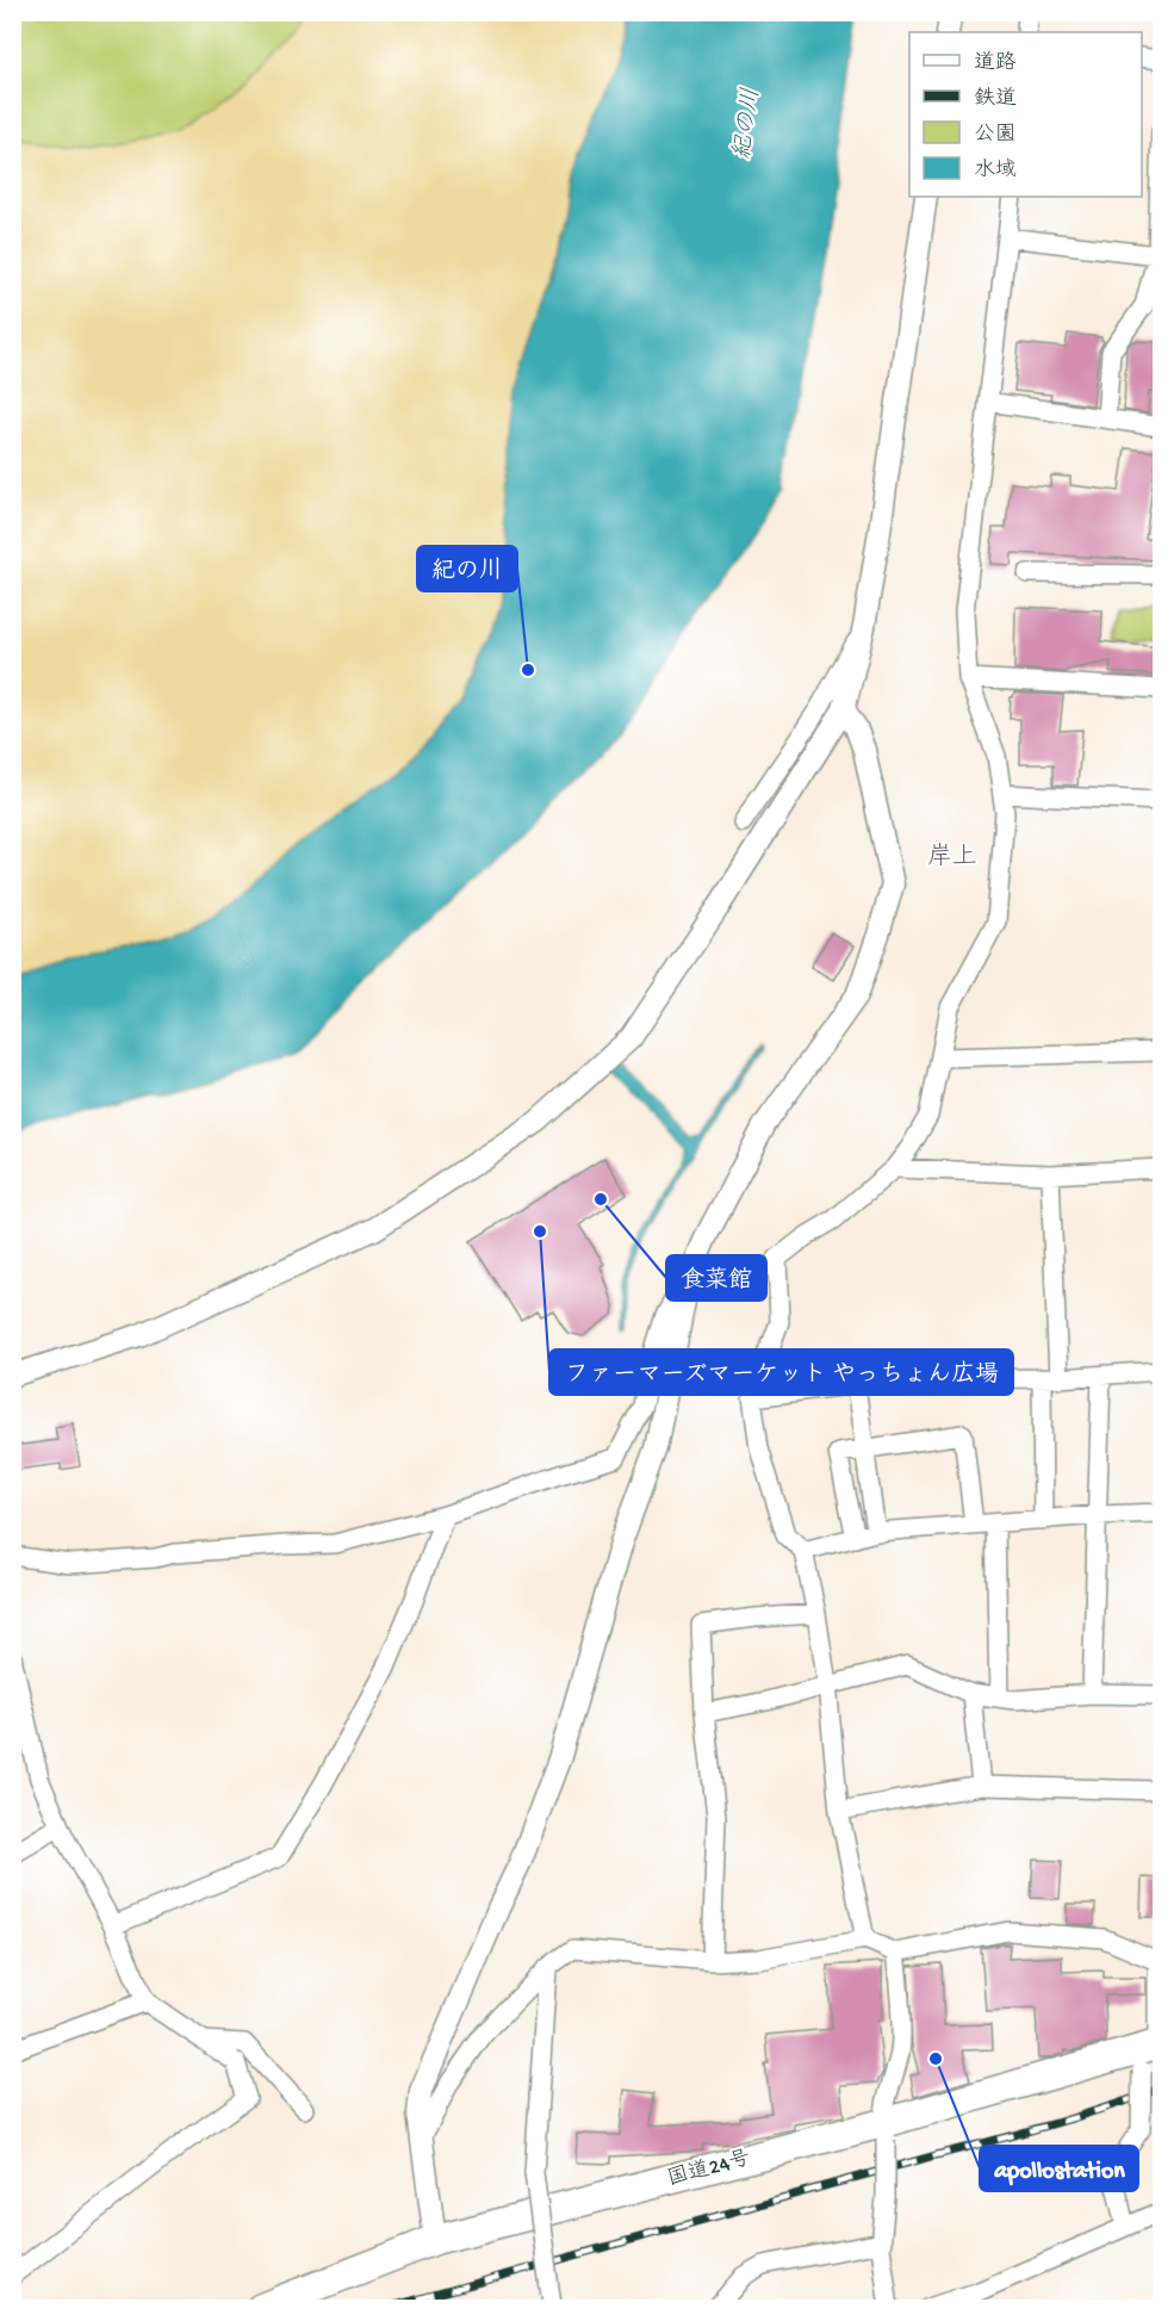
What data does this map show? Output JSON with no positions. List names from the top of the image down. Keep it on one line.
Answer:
{"streets":{"highway":["国道24号"]},"districts":["岸上"],"water":["紀の川"],"places":["紀の川","食菜館","ファーマーズマーケット やっちょん広場","apollostation"],"legend":["道路","鉄道","公園","水域"]}
